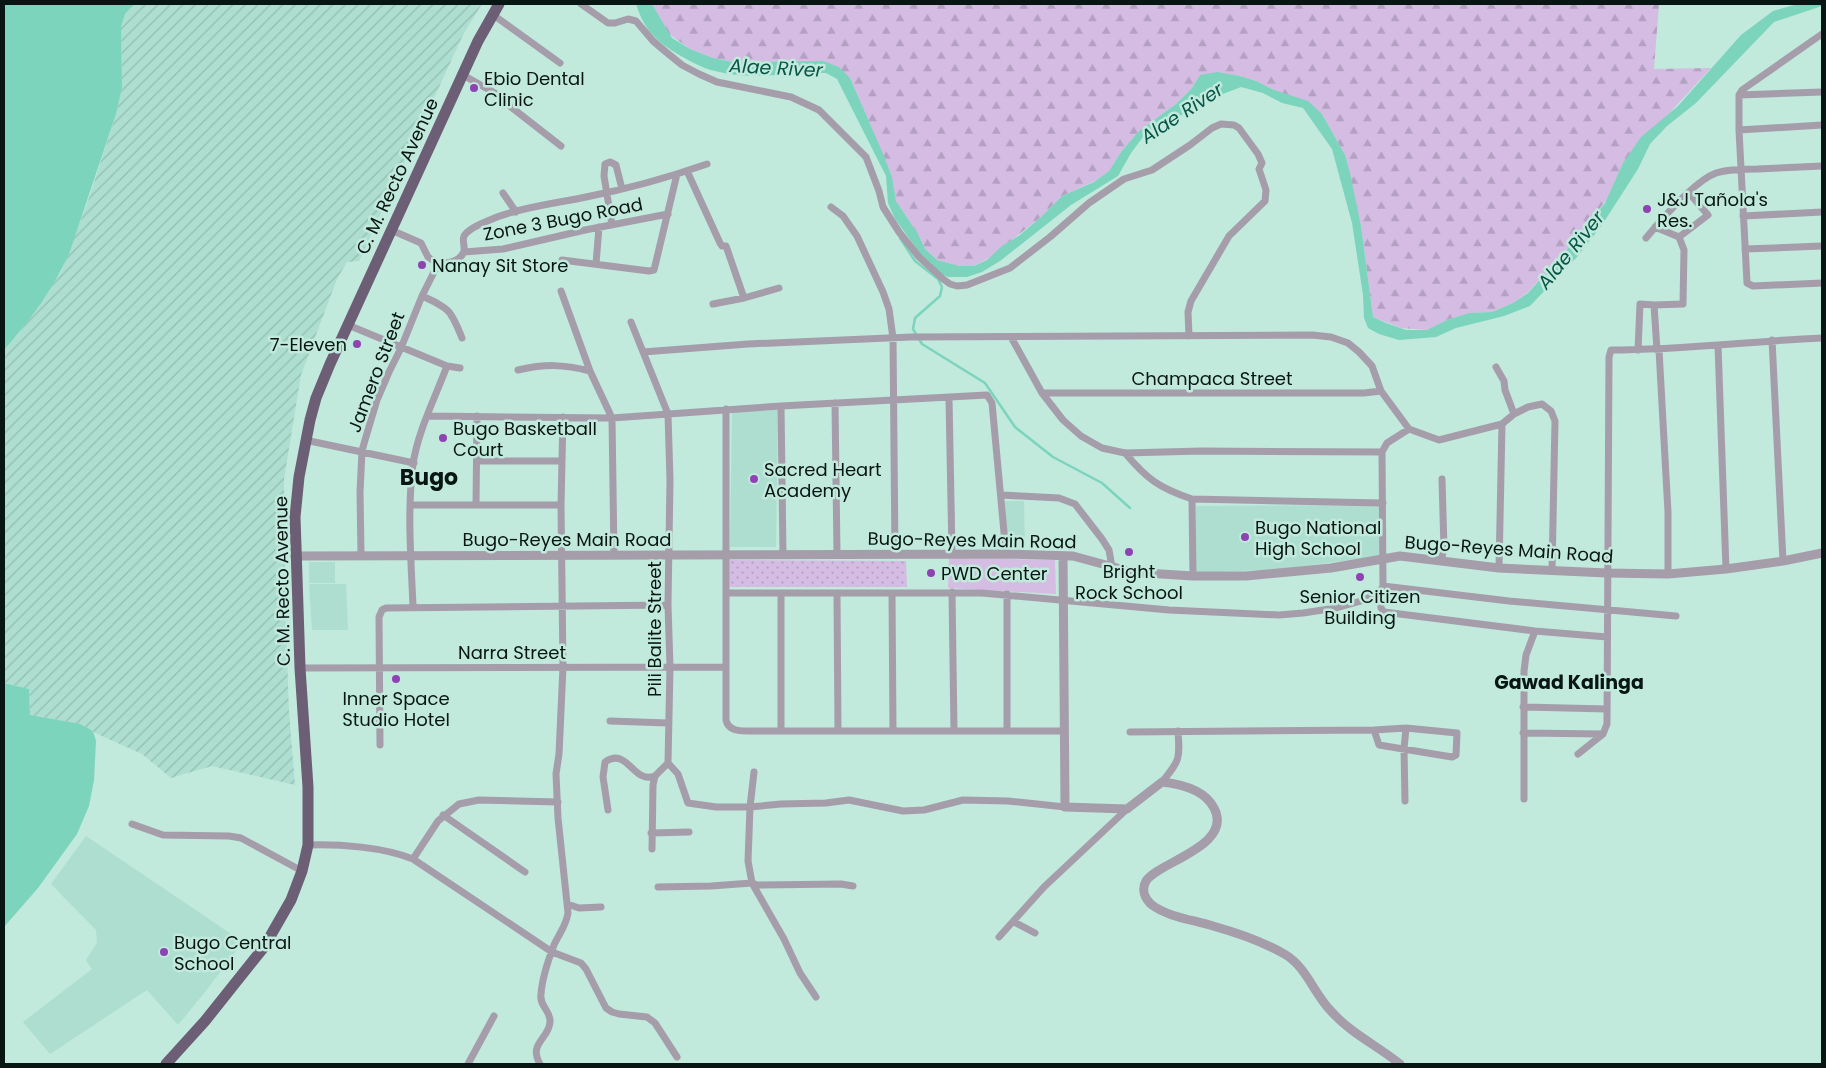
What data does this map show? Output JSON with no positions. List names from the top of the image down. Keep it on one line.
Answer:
{"streets":{"highway":["C. M. Recto Avenue"],"street":["Zone 3 Bugo Road","Jamero Street","Champaca Street","Bugo-Reyes Main Road","Pili Balite Street","Narra Street"]},"crossings":[["C. M. Recto Avenue","Bugo-Reyes Main Road"],["C. M. Recto Avenue","Narra Street"],["Jamero Street","Bugo-Reyes Main Road"],["Bugo-Reyes Main Road","Pili Balite Street"],["Pili Balite Street","Narra Street"]],"districts":["Bugo","Gawad Kalinga"],"water":["Alae River"],"places":["Ebio Dental Clinic","J&J Tañola's Res.","Nanay Sit Store","7-Eleven","Bugo Basketball Court","Sacred Heart Academy","Bugo National High School","Bright Rock School","PWD Center","Senior Citizen Building","Inner Space Studio Hotel","Bugo Central School"]}
